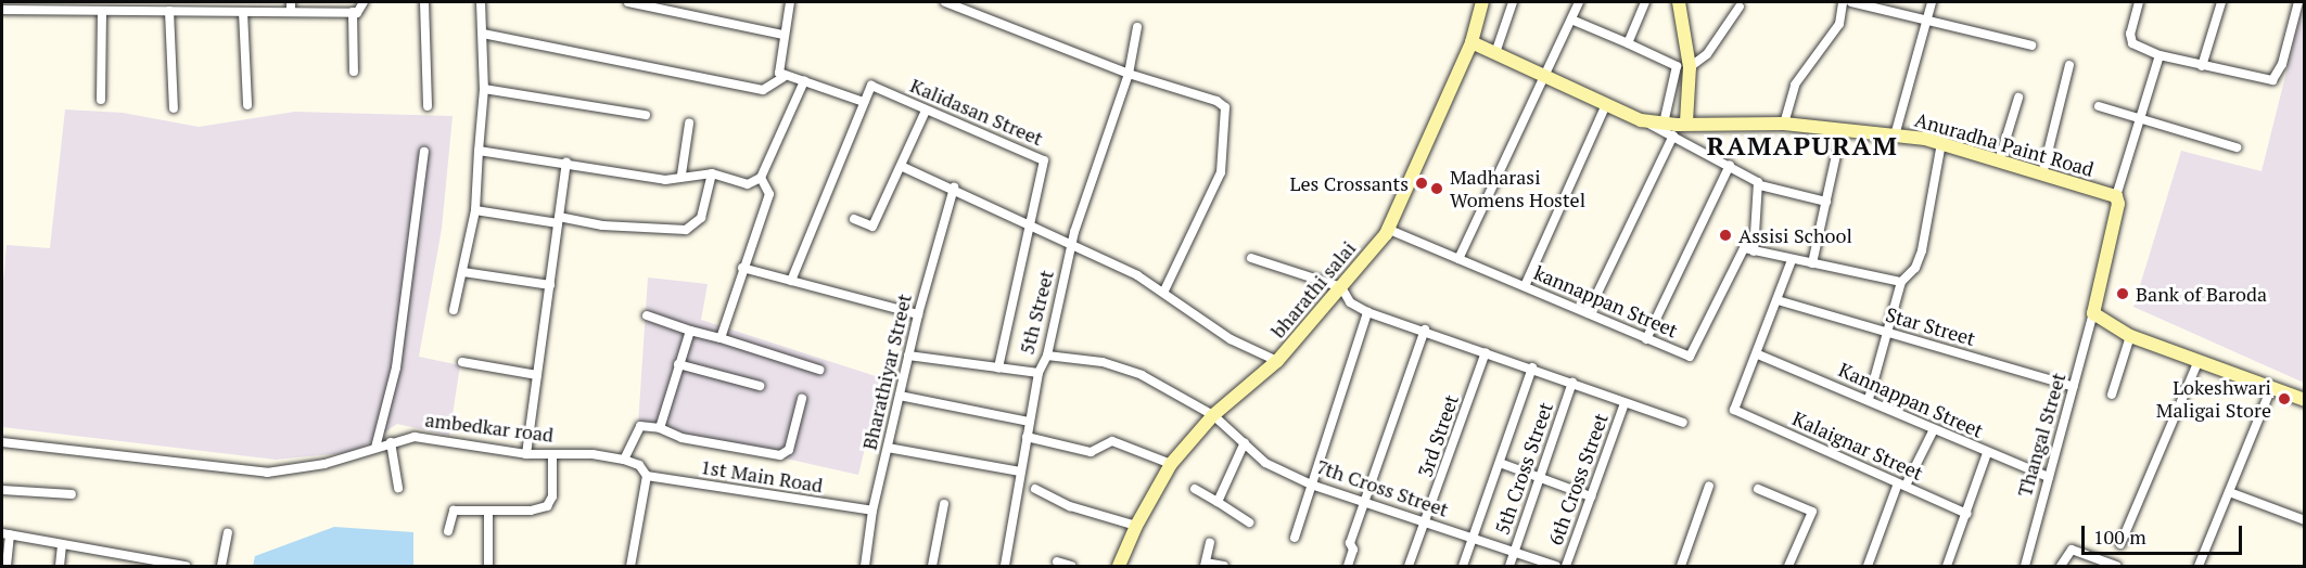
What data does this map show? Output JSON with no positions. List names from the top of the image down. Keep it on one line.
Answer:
{"streets":{"street":["Kalidasan Street","Anuradha Paint Road","bharathi salai","kannappan Street","5th Street","Star Street","Bharathiyar Street","Kannappan Street","ambedkar road","Thangal Street","3rd Street","Kalaignar Street","5th Cross Street","1st Main Road","6th Cross Street","7th Cross Street"]},"crossings":[["Anuradha Paint Road","bharathi salai"],["bharathi salai","kannappan Street"],["bharathi salai","7th Cross Street"],["5th Street","7th Cross Street"],["Star Street","Thangal Street"],["Bharathiyar Street","1st Main Road"],["Kannappan Street","Thangal Street"],["Kannappan Street","Kalaignar Street"],["3rd Street","7th Cross Street"],["5th Cross Street","7th Cross Street"]],"districts":["RAMAPURAM"],"places":["Les Crossants","Madharasi Womens Hostel","Assisi School","Bank of Baroda","Lokeshwari Maligai Store"],"scale_bar":"100 m"}
